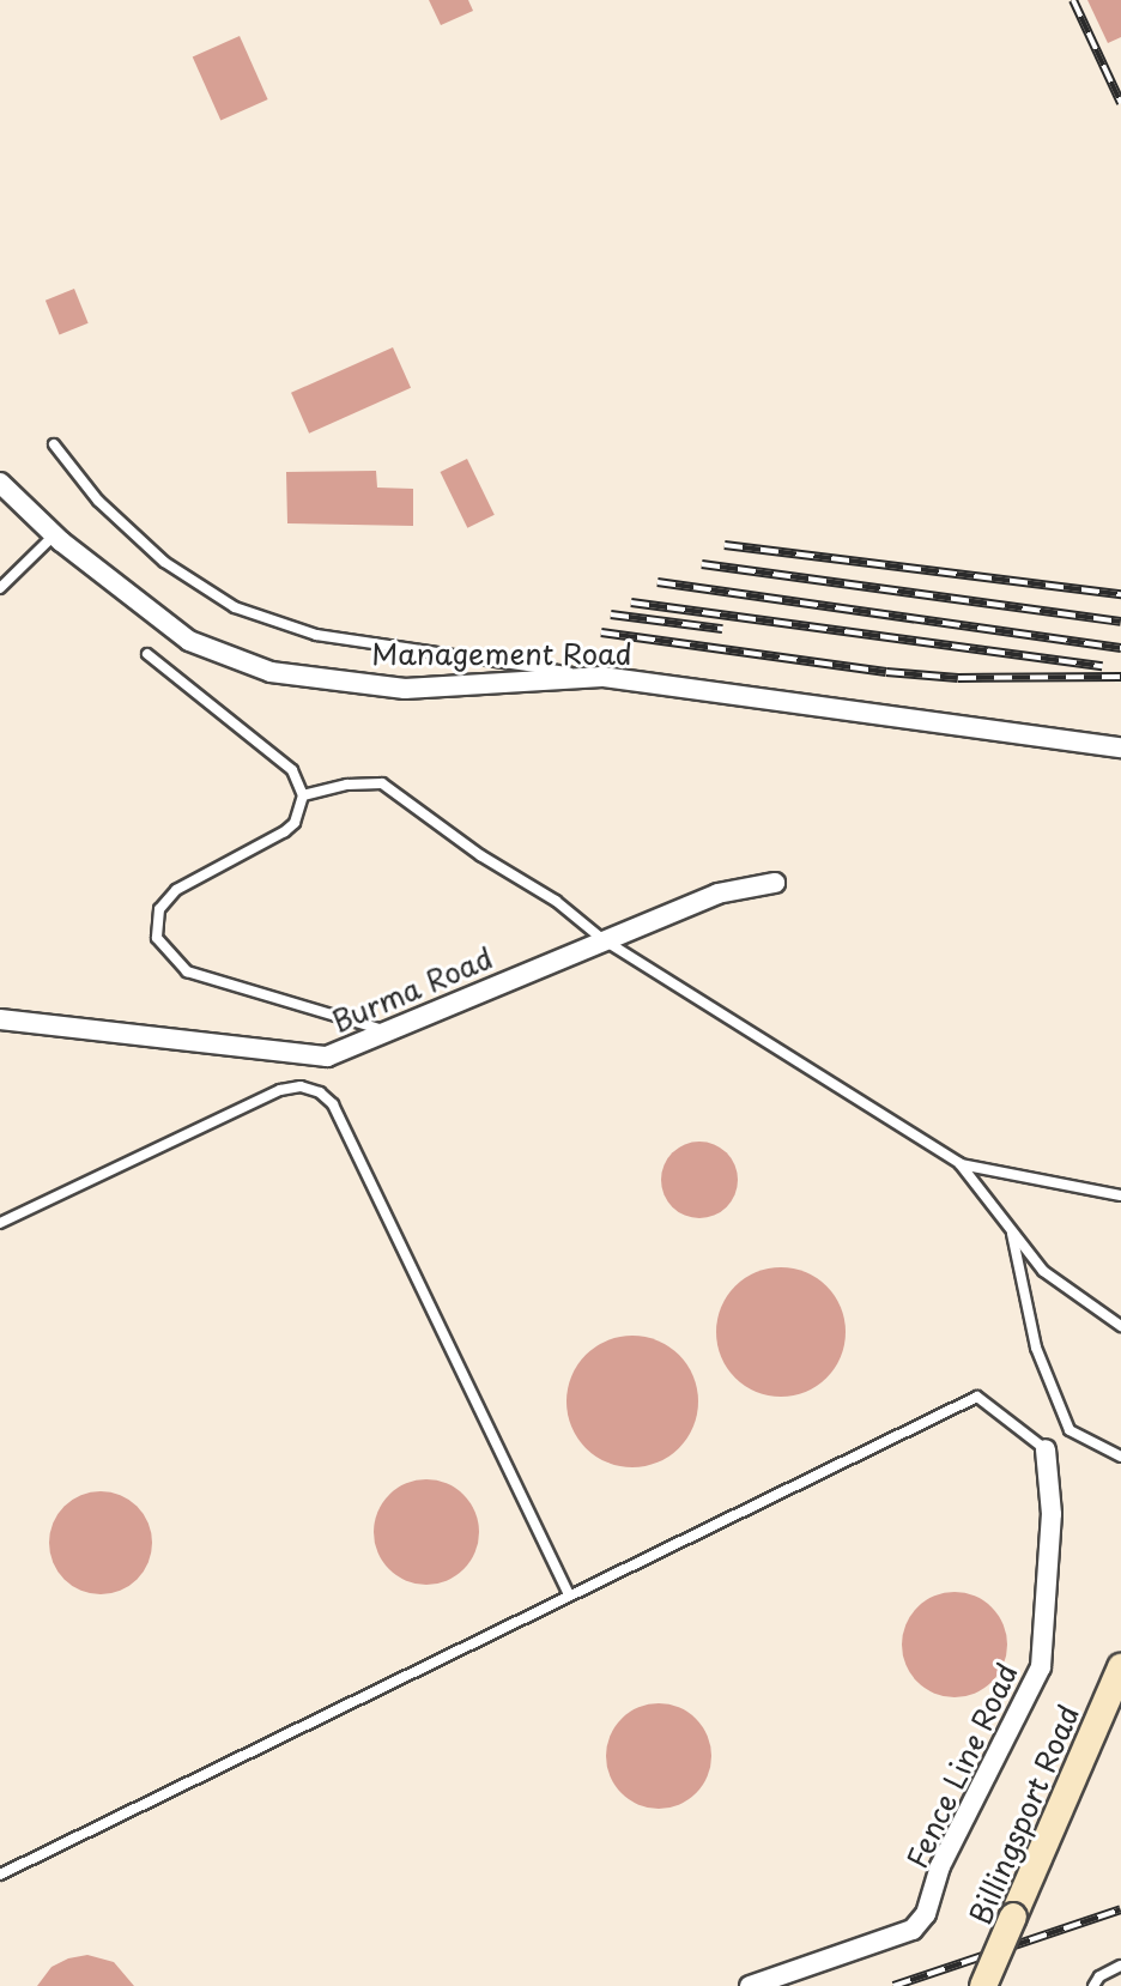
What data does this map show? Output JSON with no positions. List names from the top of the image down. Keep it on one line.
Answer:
{"streets":{"street":["Management Road","Burma Road","Fence Line Road","Billingsport Road"]}}
